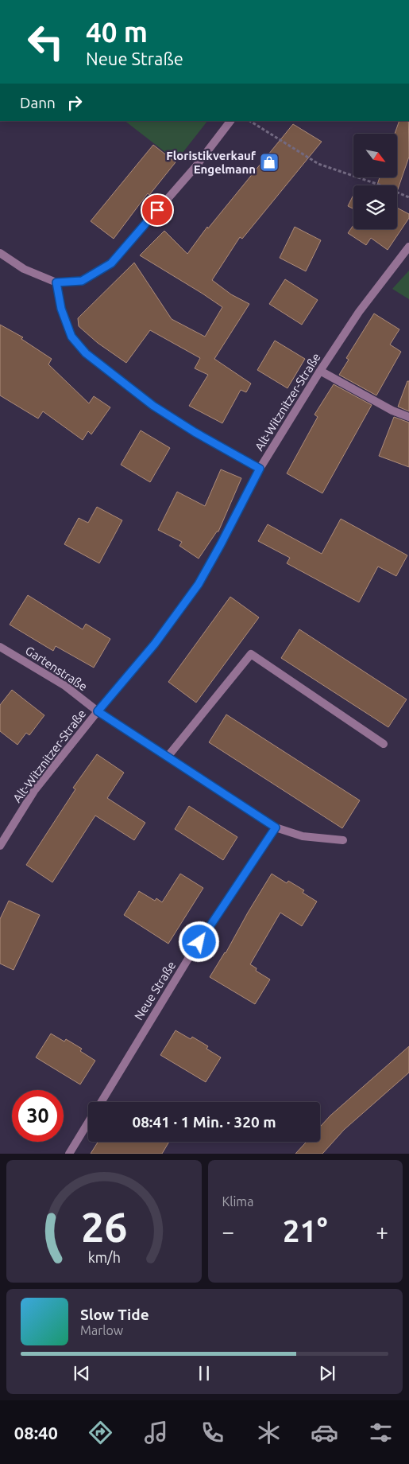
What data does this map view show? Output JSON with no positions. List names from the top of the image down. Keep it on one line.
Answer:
{"streets":{"street":["Alt-Witznitzer-Straße","Gartenstraße","Neue Straße"]},"crossings":[["Alt-Witznitzer-Straße","Gartenstraße"]],"places":{"shop":["Floristikverkauf Engelmann"]},"north":"bottom right","page":{"turn":["40 m","Neue Straße"],"then":"Dann","limit":"30","trip":"08:41 · 1 Min. · 320 m","tile":"Klima","heat":["−","21°","+"],"song":["Slow Tide","Marlow"],"tabs":"08:40","gauge":["26","km/h"]}}
